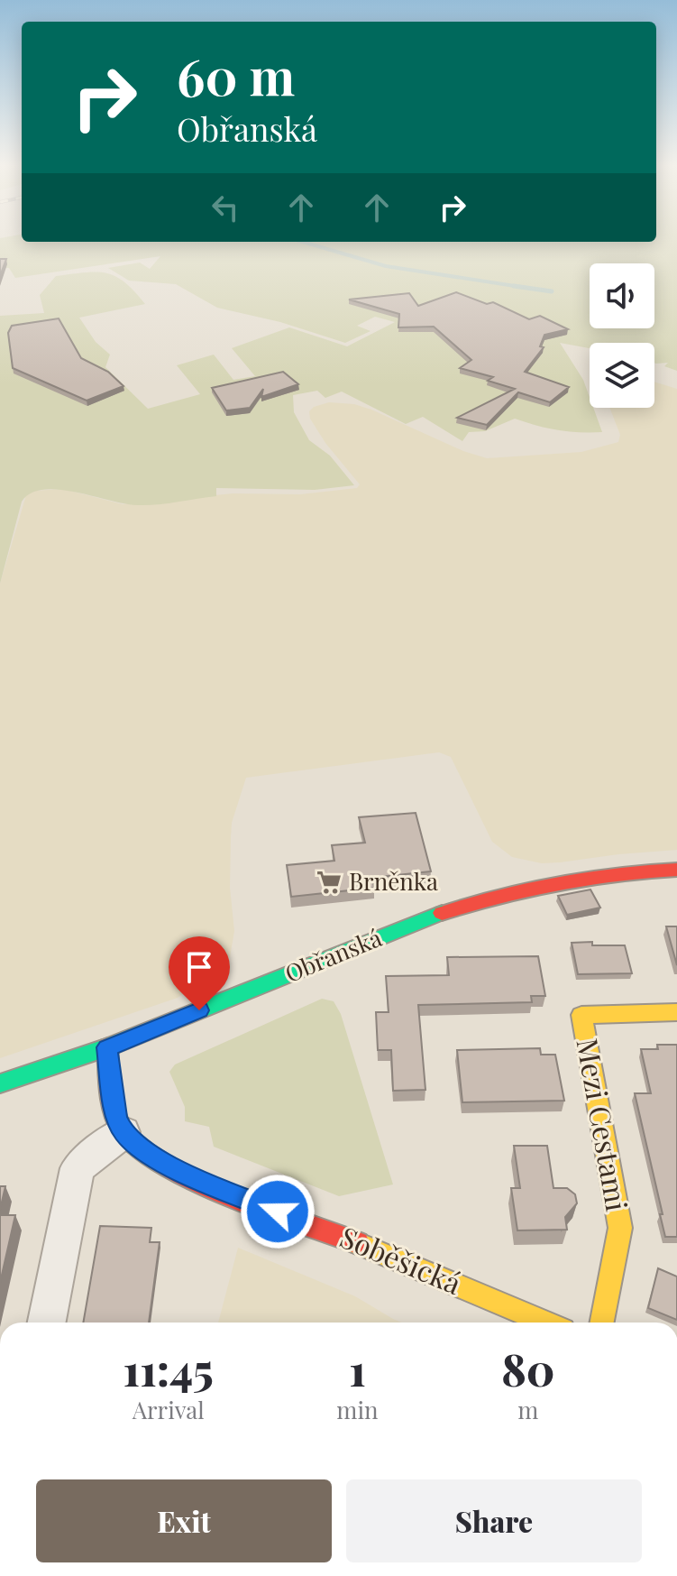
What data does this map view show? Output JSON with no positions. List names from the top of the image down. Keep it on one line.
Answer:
{"streets":{"street":["Obřanská","Mezi Cestami","Soběšická"]},"places":{"supermarket":["Brněnka"]},"page":{"turn":["60 m","Obřanská"],"eta":["11:45","Arrival","1","min","80","m"],"buttons":["Exit","Share"]}}
